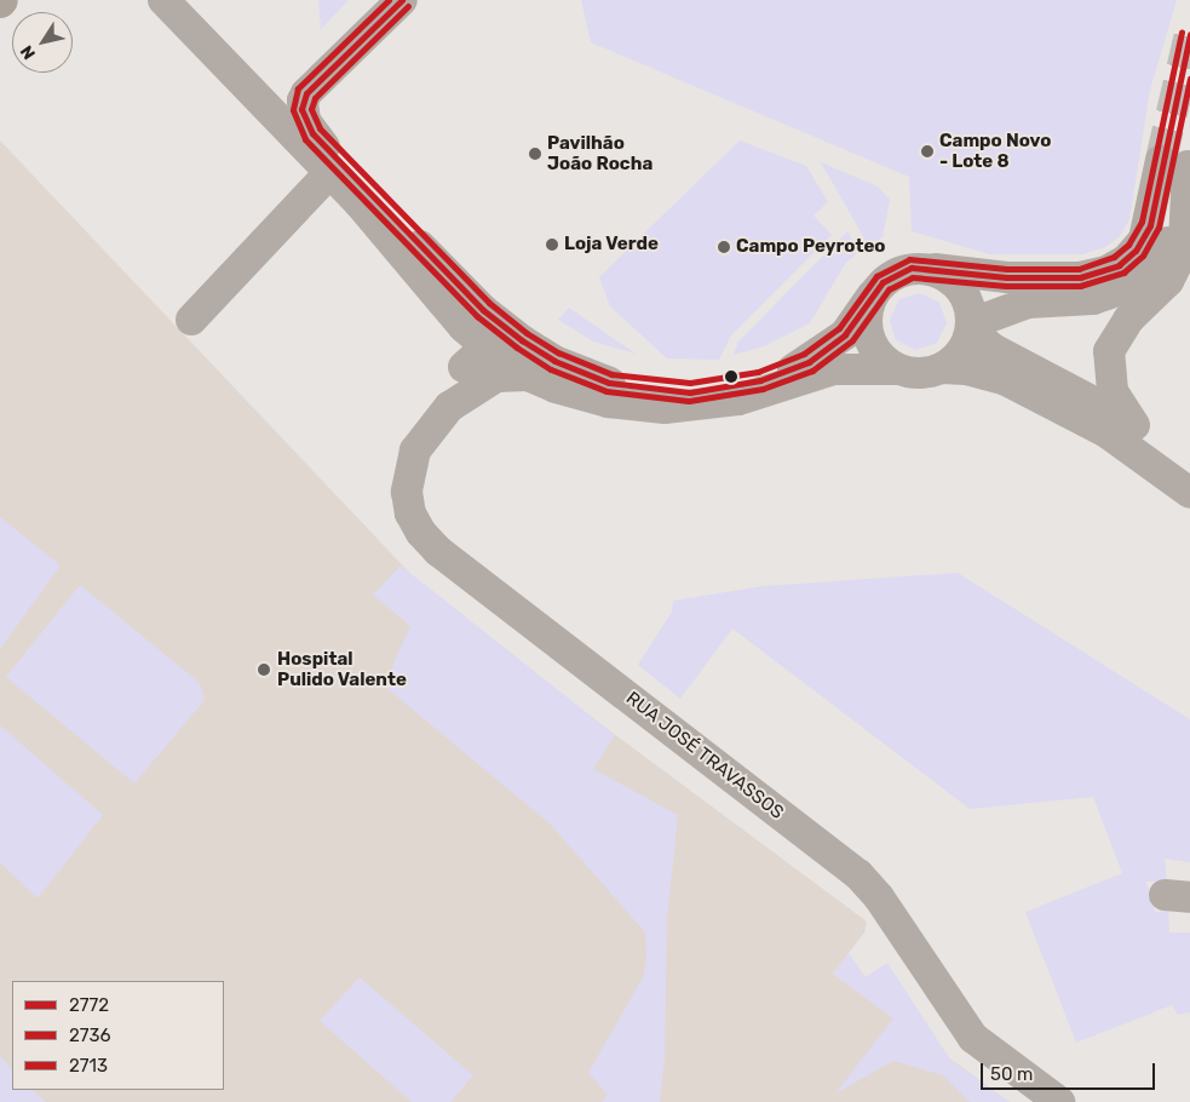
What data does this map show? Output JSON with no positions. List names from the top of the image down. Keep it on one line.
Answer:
{"streets":{"street":["RUA JOSÉ TRAVASSOS"]},"places":["Campo Novo - Lote 8","Pavilhão João Rocha","Loja Verde","Campo Peyroteo","Hospital Pulido Valente"],"lines":["transit line 2772","transit line 2736","transit line 2713"],"legend":["2772","2736","2713"],"scale_bar":"50 m","north":"bottom left"}
